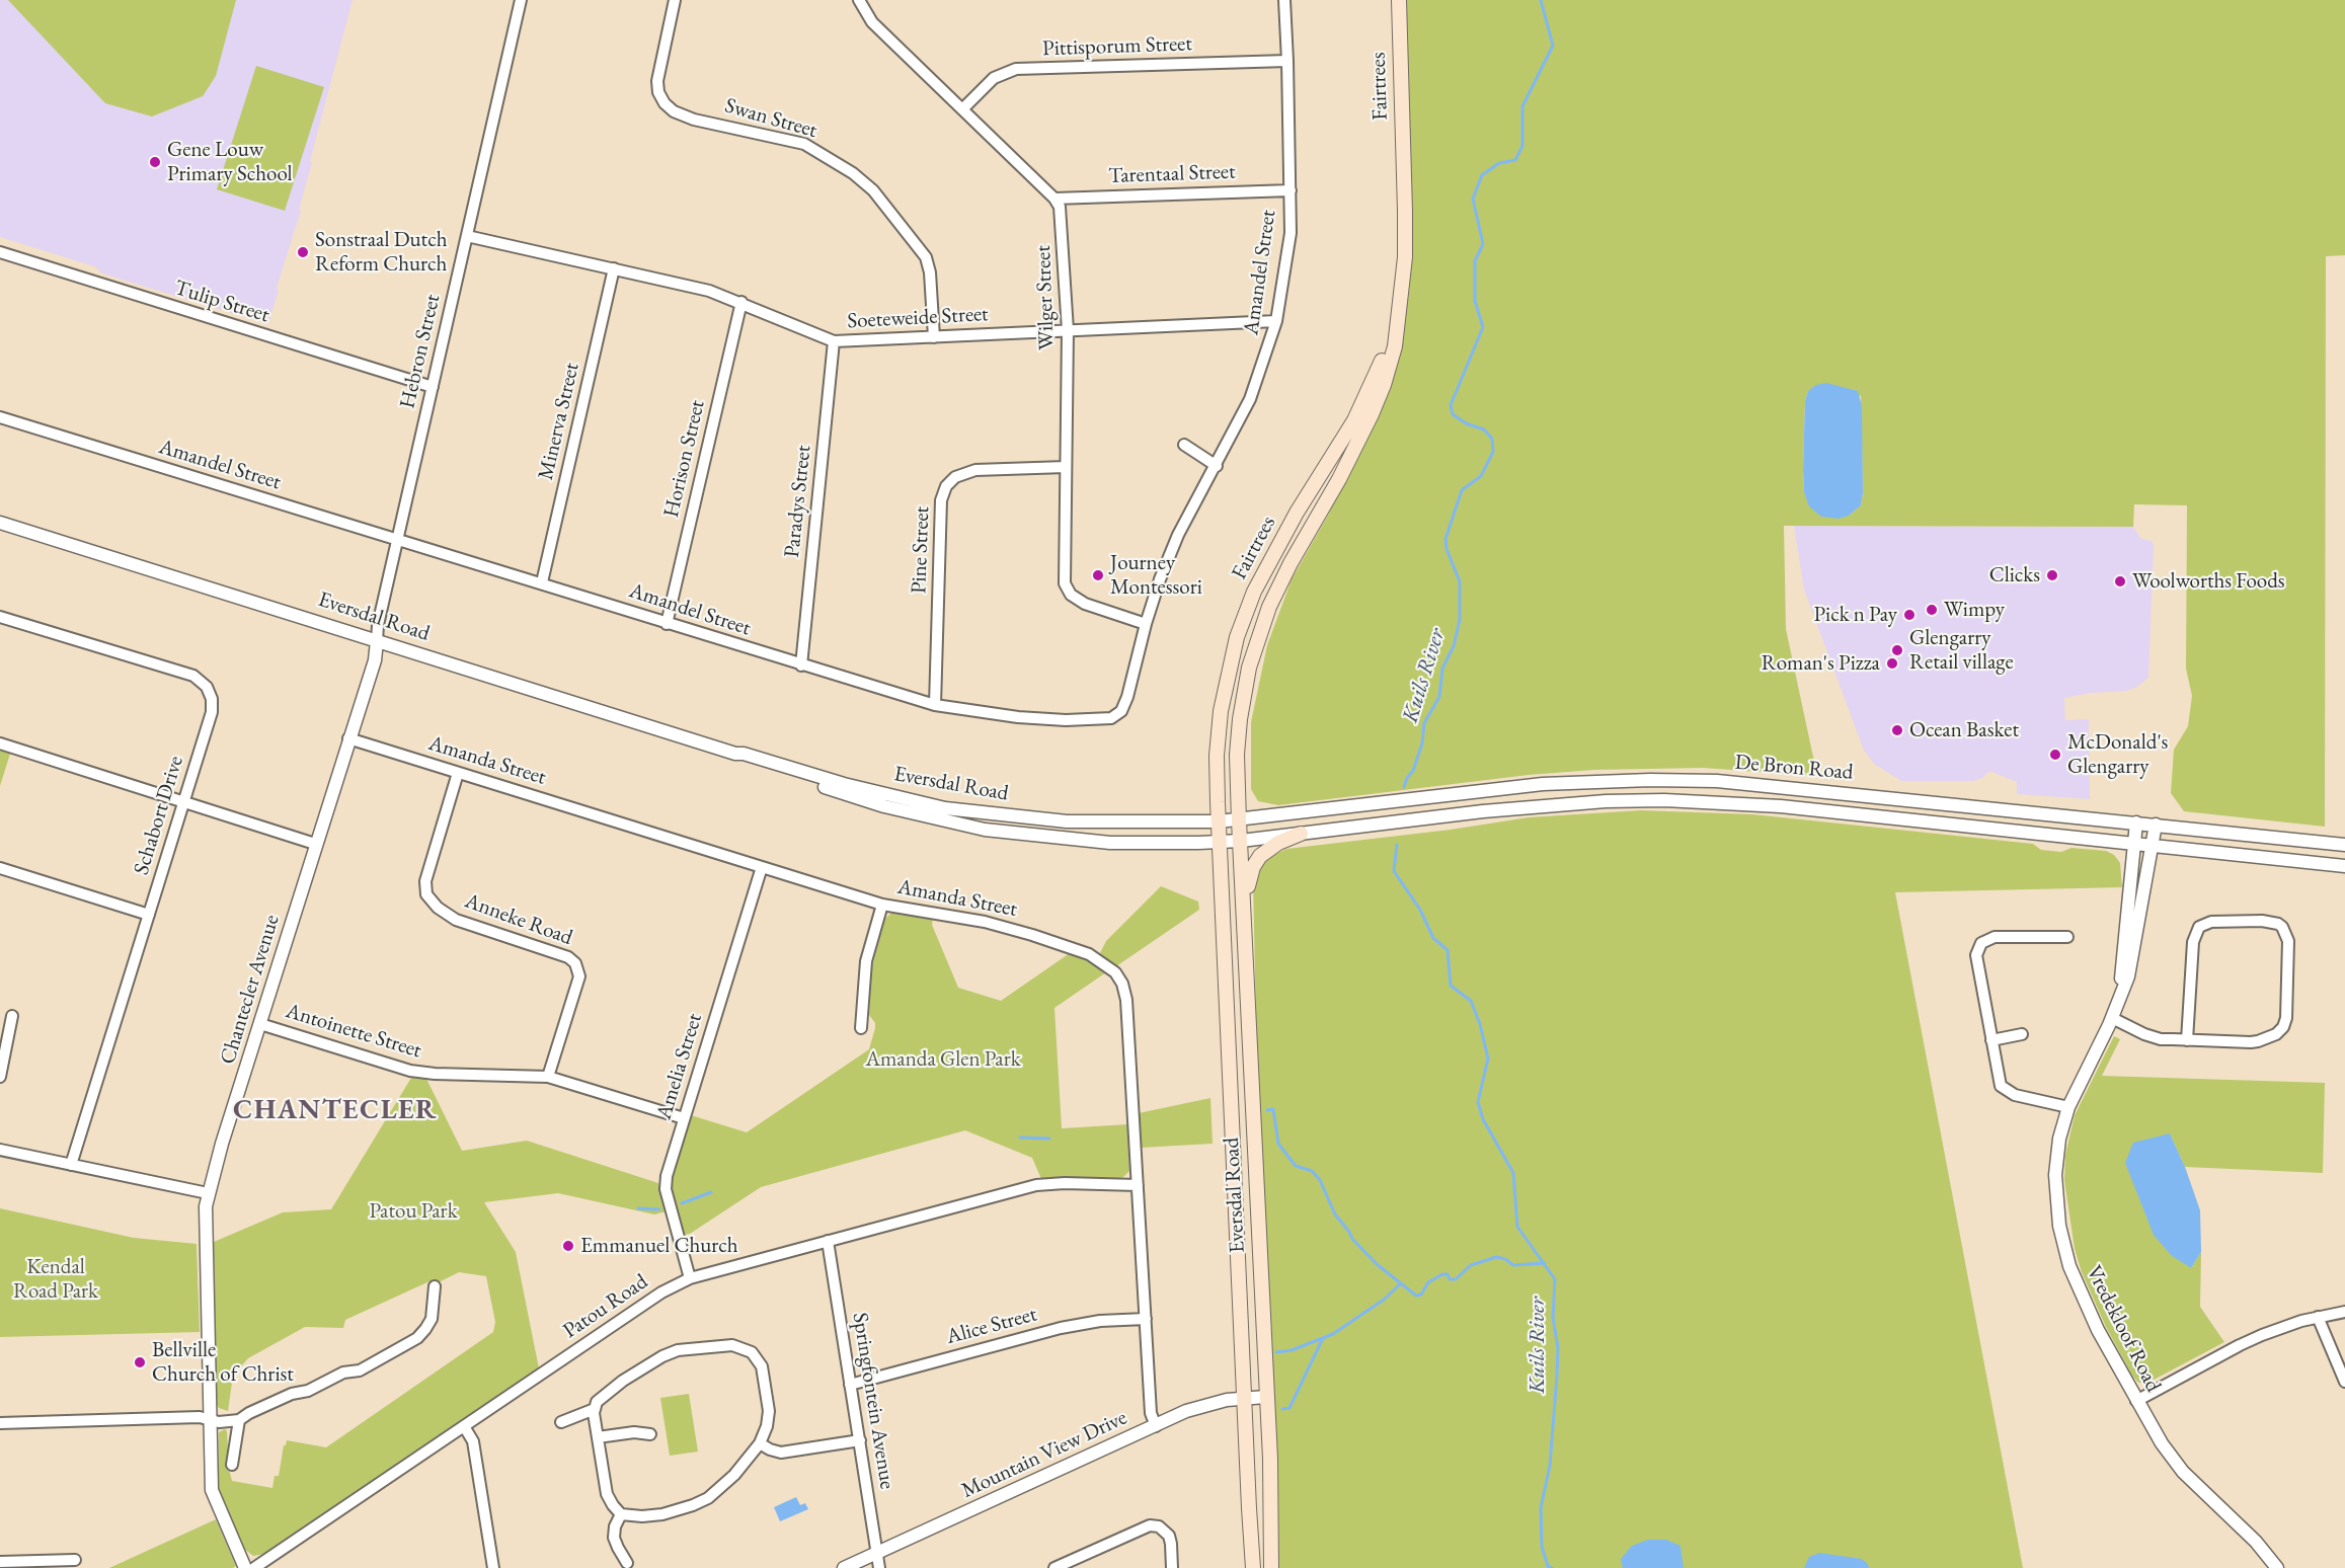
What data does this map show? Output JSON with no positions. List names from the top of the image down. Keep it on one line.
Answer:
{"streets":{"main road":["Fairtrees","Eversdal Road"],"street":["Pittisporum Street","Swan Street","Tarentaal Street","Amandel Street","Wilger Street","Tulip Street","Soeteweide Street","Hebron Street","Minerva Street","Horison Street","Paradys Street","Pine Street","Amanda Street","De Bron Road","Schabort Drive","Anneke Road","Chantecler Avenue","Antoinette Street","Amelia Street","Patou Road","Alice Street","Vredekloof Road","Springfontein Avenue","Mountain View Drive"]},"crossings":[["Pittisporum Street","Amandel Street"],["Fairtrees","Eversdal Road"],["Fairtrees","De Bron Road"],["Swan Street","Soeteweide Street"],["Tarentaal Street","Amandel Street"],["Tarentaal Street","Wilger Street"],["Amandel Street","Wilger Street"],["Amandel Street","Soeteweide Street"],["Amandel Street","Hebron Street"],["Amandel Street","Minerva Street"],["Amandel Street","Horison Street"],["Amandel Street","Paradys Street"],["Amandel Street","Pine Street"],["Wilger Street","Soeteweide Street"],["Wilger Street","Pine Street"],["Tulip Street","Hebron Street"],["Soeteweide Street","Hebron Street"],["Soeteweide Street","Minerva Street"],["Soeteweide Street","Horison Street"],["Soeteweide Street","Paradys Street"],["Hebron Street","Eversdal Road"],["Hebron Street","Chantecler Avenue"],["Eversdal Road","De Bron Road"],["Eversdal Road","Chantecler Avenue"],["Eversdal Road","Mountain View Drive"],["Amanda Street","Anneke Road"],["Amanda Street","Chantecler Avenue"],["Amanda Street","Amelia Street"],["Amanda Street","Patou Road"],["Amanda Street","Alice Street"],["Amanda Street","Mountain View Drive"],["De Bron Road","Vredekloof Road"],["Anneke Road","Antoinette Street"],["Chantecler Avenue","Antoinette Street"],["Antoinette Street","Amelia Street"],["Amelia Street","Patou Road"],["Patou Road","Springfontein Avenue"],["Alice Street","Springfontein Avenue"],["Springfontein Avenue","Mountain View Drive"]],"districts":["CHANTECLER"],"water":["Kuils River"],"parks":["Amanda Glen Park","Patou Park","Kendal Road Park"],"places":["Gene Louw Primary School","Sonstraal Dutch Reform Church","Journey Montessori","Clicks","Woolworths Foods","Wimpy","Pick n Pay","Glengarry Retail village","Roman's Pizza","Ocean Basket","McDonald's Glengarry","Emmanuel Church","Bellville Church of Christ"]}
